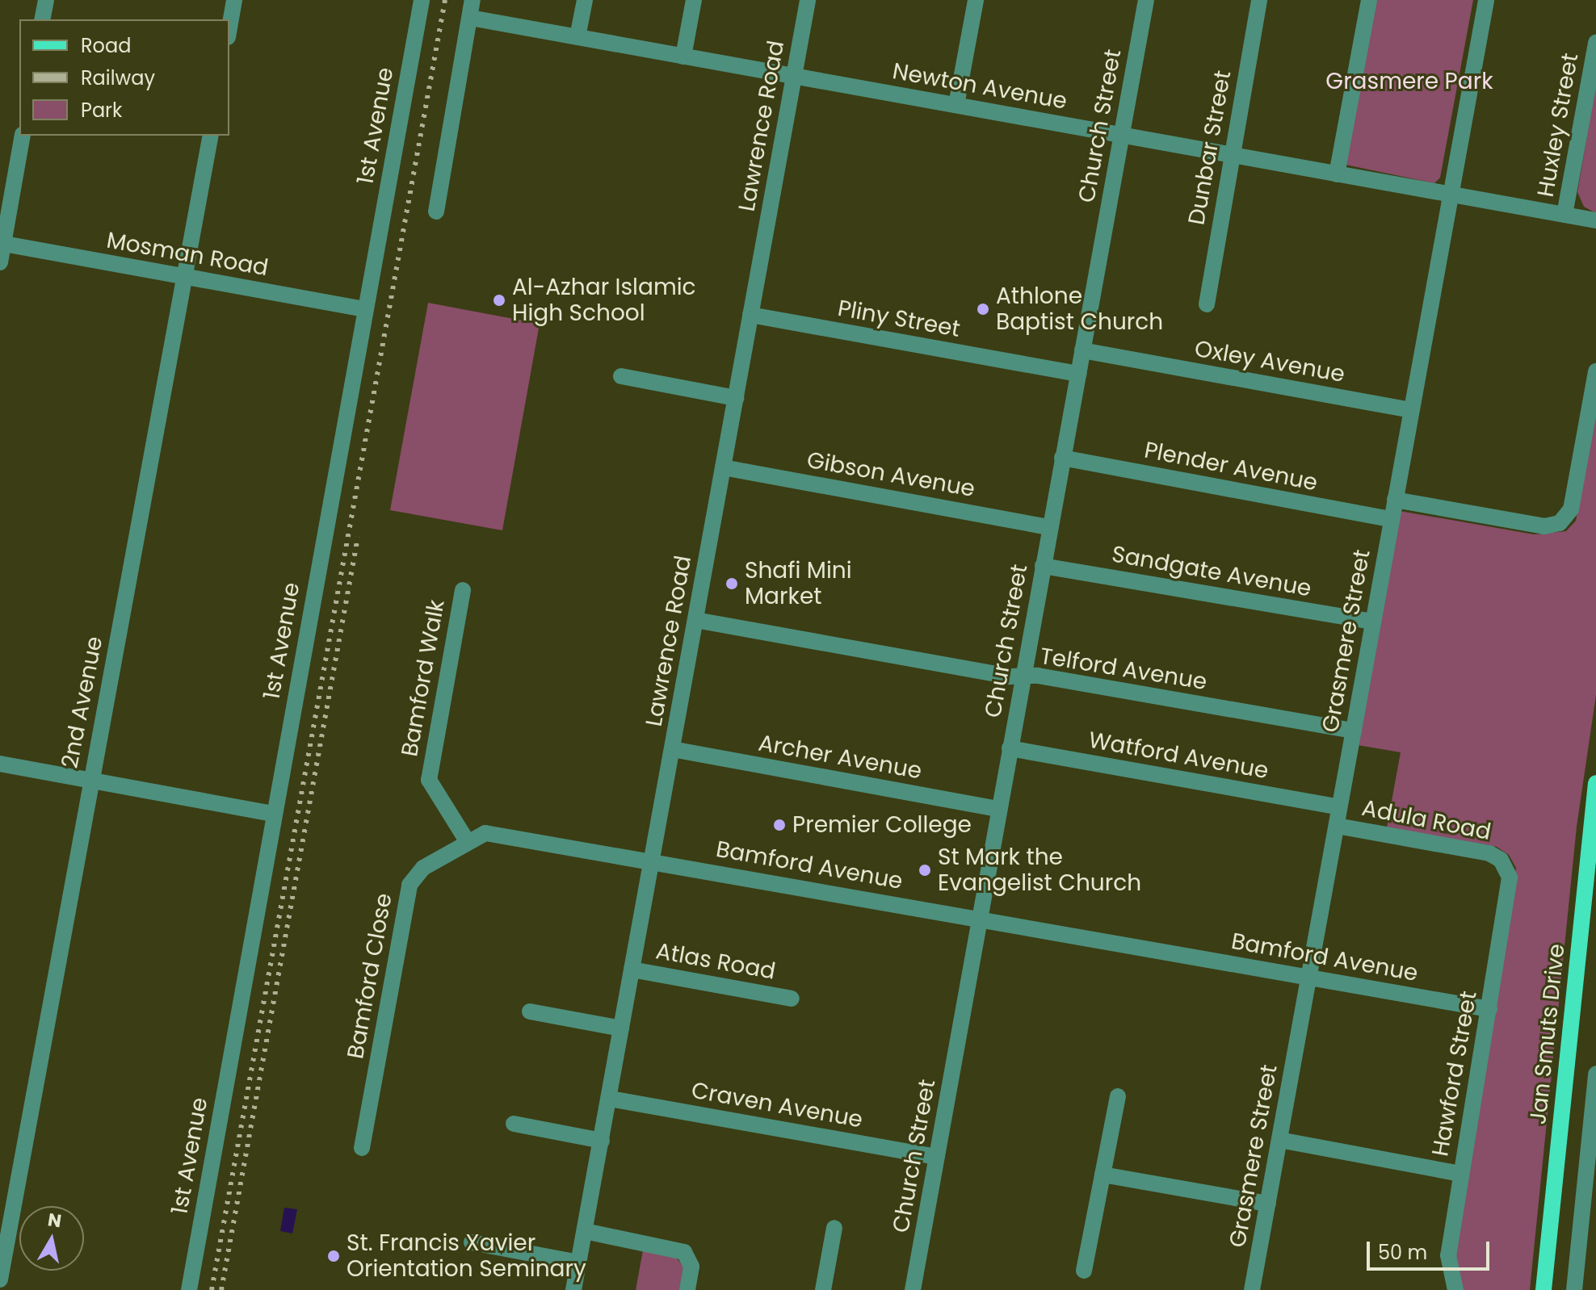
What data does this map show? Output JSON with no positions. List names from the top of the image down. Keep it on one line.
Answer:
{"streets":{"main road":["Jan Smuts Drive"],"street":["Newton Avenue","Huxley Street","1st Avenue","Lawrence Road","Church Street","Dunbar Street","Mosman Road","Pliny Street","Oxley Avenue","Plender Avenue","Gibson Avenue","Sandgate Avenue","Grasmere Street","Telford Avenue","Bamford Walk","2nd Avenue","Watford Avenue","Archer Avenue","Adula Road","Bamford Avenue","Atlas Road","Bamford Close","Hawford Street","Craven Avenue"]},"crossings":[["Newton Avenue","Huxley Street"],["Newton Avenue","Lawrence Road"],["Newton Avenue","Church Street"],["Newton Avenue","Dunbar Street"],["Newton Avenue","Grasmere Street"],["1st Avenue","Mosman Road"],["Lawrence Road","Pliny Street"],["Lawrence Road","Gibson Avenue"],["Lawrence Road","Telford Avenue"],["Lawrence Road","Archer Avenue"],["Lawrence Road","Bamford Avenue"],["Lawrence Road","Atlas Road"],["Lawrence Road","Craven Avenue"],["Church Street","Pliny Street"],["Church Street","Oxley Avenue"],["Church Street","Plender Avenue"],["Church Street","Gibson Avenue"],["Church Street","Sandgate Avenue"],["Church Street","Telford Avenue"],["Church Street","Watford Avenue"],["Church Street","Archer Avenue"],["Church Street","Bamford Avenue"],["Church Street","Craven Avenue"],["Mosman Road","2nd Avenue"],["Oxley Avenue","Grasmere Street"],["Plender Avenue","Grasmere Street"],["Sandgate Avenue","Grasmere Street"],["Grasmere Street","Telford Avenue"],["Grasmere Street","Watford Avenue"],["Grasmere Street","Adula Road"],["Grasmere Street","Bamford Avenue"],["Bamford Walk","Bamford Avenue"],["Bamford Walk","Bamford Close"],["Adula Road","Hawford Street"],["Bamford Avenue","Bamford Close"],["Bamford Avenue","Hawford Street"]],"parks":["Grasmere Park"],"places":["Al-Azhar Islamic High School","Athlone Baptist Church","Shafi Mini Market","Premier College","St Mark the Evangelist Church","St. Francis Xavier Orientation Seminary"],"legend":["Road","Railway","Park"],"scale_bar":"50 m","north":"top"}
